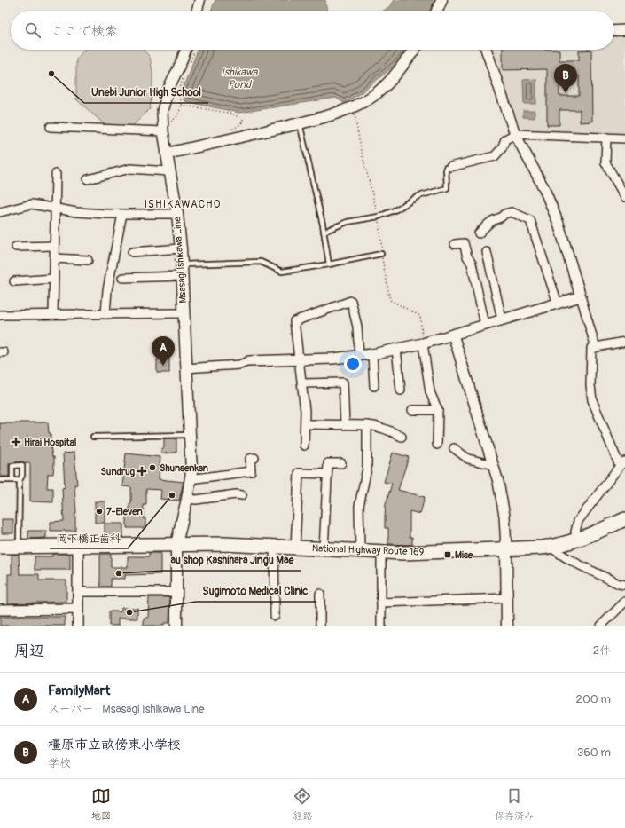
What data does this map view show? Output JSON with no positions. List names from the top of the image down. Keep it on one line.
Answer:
{"streets":{"highway":["National Highway Route 169"],"main road":["Msasagi Ishikawa Line"]},"crossings":[["Msasagi Ishikawa Line","National Highway Route 169"]],"districts":["ISHIKAWACHO"],"water":["Ishikawa Pond"],"places":{"other":["Unebi Junior High School","Shunsenkan","岡下橋正歯科","7-Eleven","au shop Kashihara Jingu Mae","Sugimoto Medical Clinic"],"health":["Hirai Hospital","Sundrug"],"transit":["Mise"]},"page":{"search":"ここで検索","pins":["B","A"],"heading":["周辺","2件"],"list":[{"mark":"A","name":"FamilyMart","note":"スーパー · Msasagi Ishikawa Line","value":"200 m"},{"mark":"B","name":"橿原市立畝傍東小学校","note":"学校","value":"360 m"}],"nav":["地図","経路","保存済み"]}}
